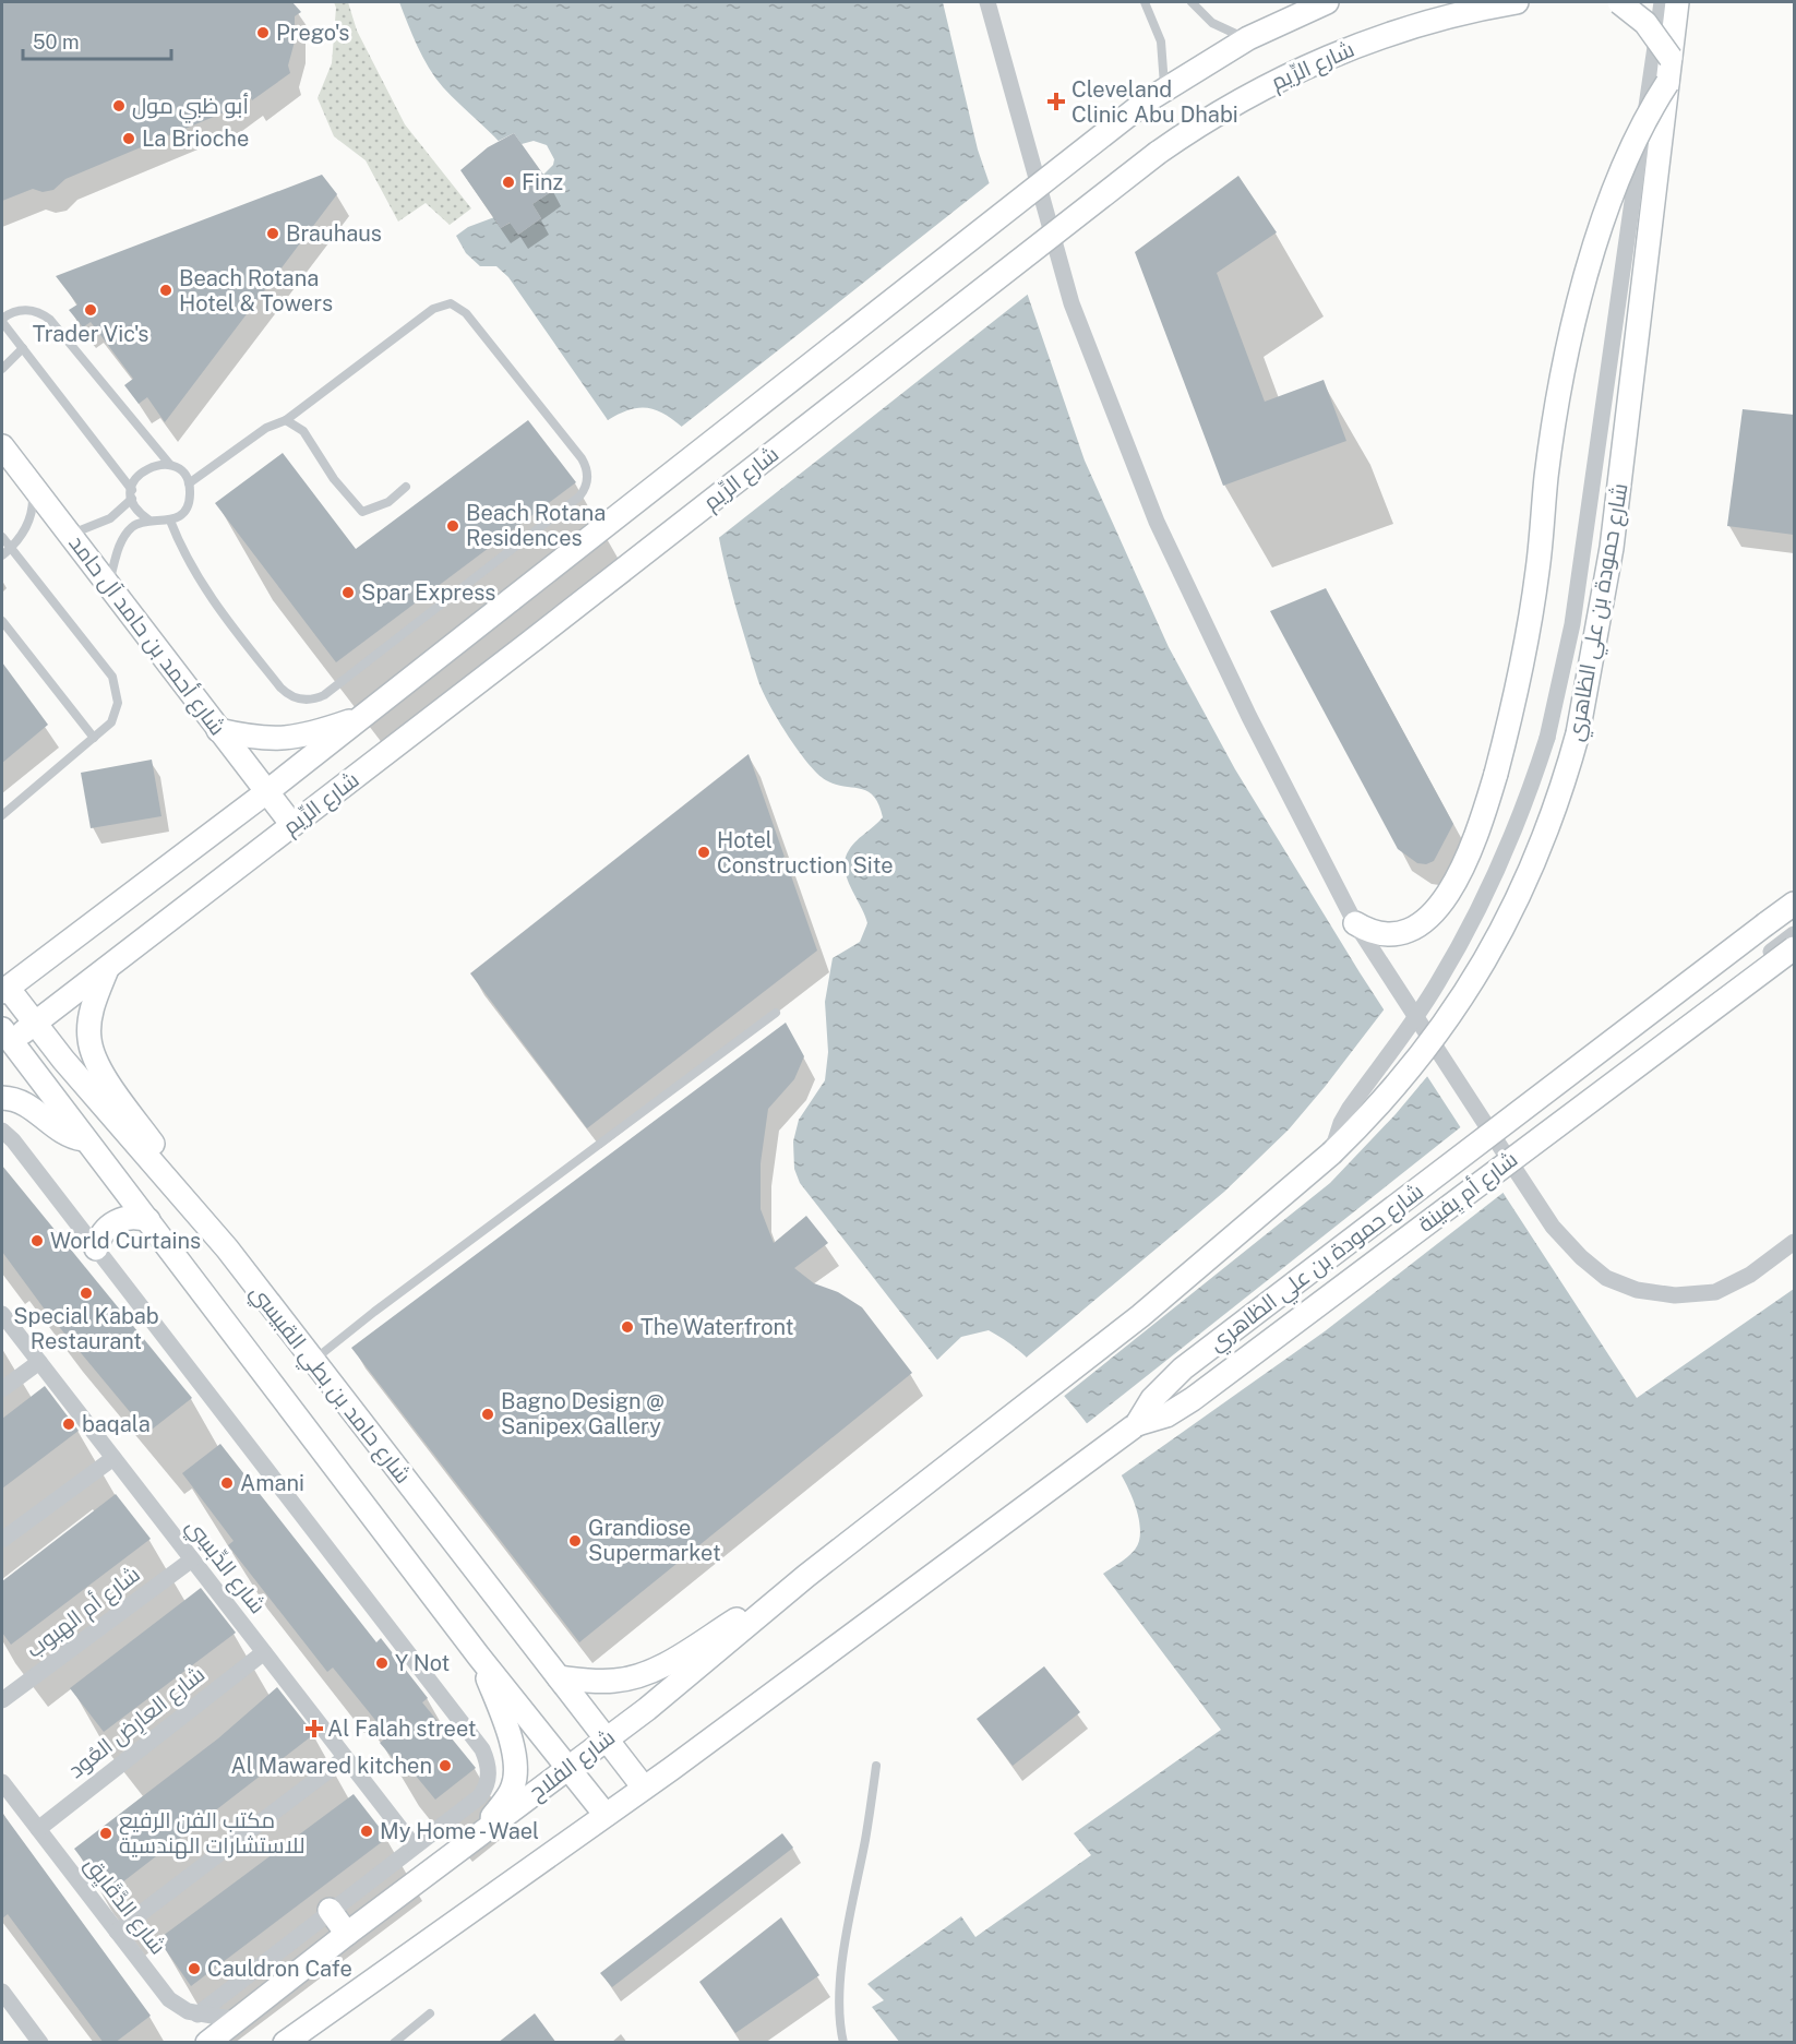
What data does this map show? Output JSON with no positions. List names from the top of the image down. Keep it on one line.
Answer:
{"streets":{"main road":["شارع الرِّيم","شارع حمودة بن علي الظاهري","شارع أحمد بن حامد آل حامد","شارع أم يِفينة","شارع حامد بن بطي القبيسي","شارع الفلاح"],"street":["شارع الدِّبسِي","شارع أم الهبوب","شارع العارِض العُود","شارع الدَّقَايِق"]},"crossings":[["شارع الرِّيم","شارع أحمد بن حامد آل حامد"],["شارع الرِّيم","شارع حامد بن بطي القبيسي"],["شارع حمودة بن علي الظاهري","شارع أم يِفينة"],["شارع حمودة بن علي الظاهري","شارع حامد بن بطي القبيسي"],["شارع حمودة بن علي الظاهري","شارع الفلاح"],["شارع حامد بن بطي القبيسي","شارع الفلاح"],["شارع الدِّبسِي","شارع أم الهبوب"],["شارع الدِّبسِي","شارع العارِض العُود"],["شارع العارِض العُود","شارع الدَّقَايِق"],["شارع الفلاح","شارع الدَّقَايِق"]],"places":{"other":["Prego's","أبو ظبي مول","La Brioche","Finz","Brauhaus","Beach Rotana Hotel & Towers","Trader Vic's","Beach Rotana Residences","Spar Express","Hotel Construction Site","World Curtains","Special Kabab Restaurant","The Waterfront","Bagno Design @ Sanipex Gallery","baqala","Amani","Grandiose Supermarket","Y Not","Al Mawared kitchen","My Home - Wael","مكتب الفن الرفيع للاستشارات الهندسية","Cauldron Cafe"],"health":["Cleveland Clinic Abu Dhabi","Al Falah street"]},"scale_bar":"50 m"}
